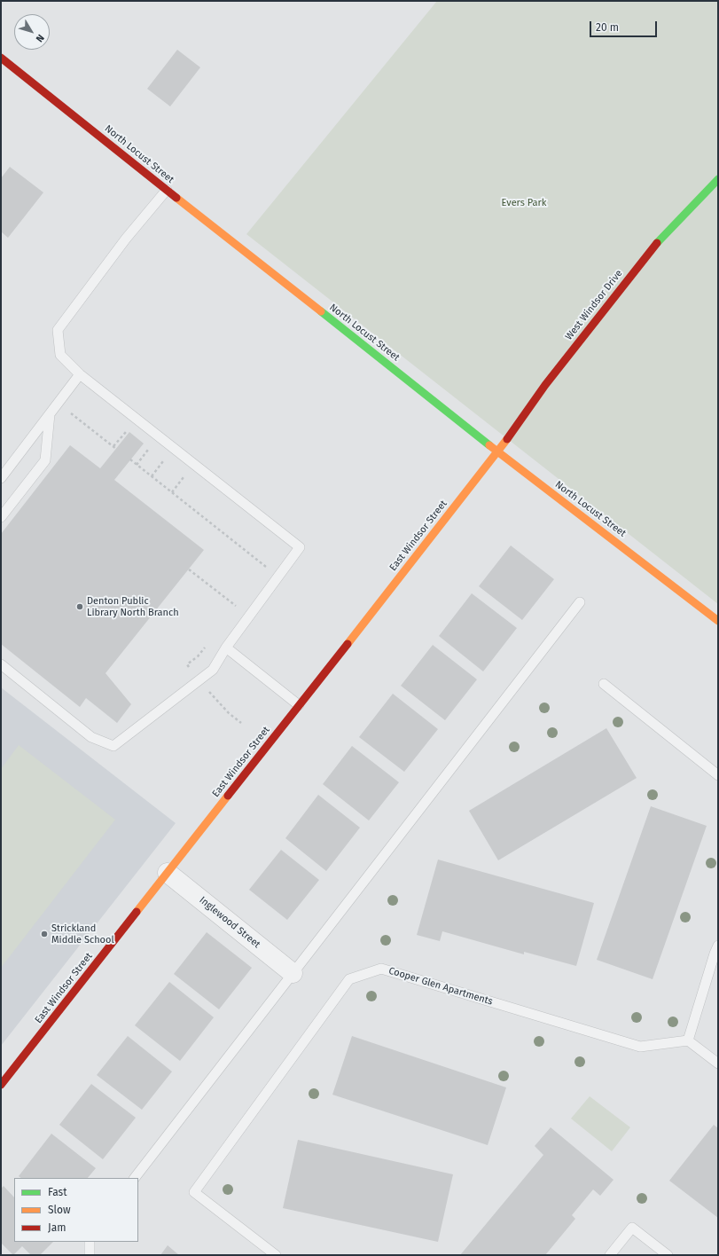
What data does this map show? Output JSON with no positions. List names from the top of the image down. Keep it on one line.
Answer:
{"streets":{"street":["North Locust Street","West Windsor Drive","East Windsor Street","Inglewood Street"],"lane":["Cooper Glen Apartments"]},"crossings":[["North Locust Street","West Windsor Drive"],["North Locust Street","East Windsor Street"],["West Windsor Drive","East Windsor Street"],["East Windsor Street","Inglewood Street"]],"parks":["Evers Park"],"places":["Denton Public Library North Branch","Strickland Middle School"],"legend":["Fast","Slow","Jam"],"scale_bar":"20 m","north":"bottom right"}
